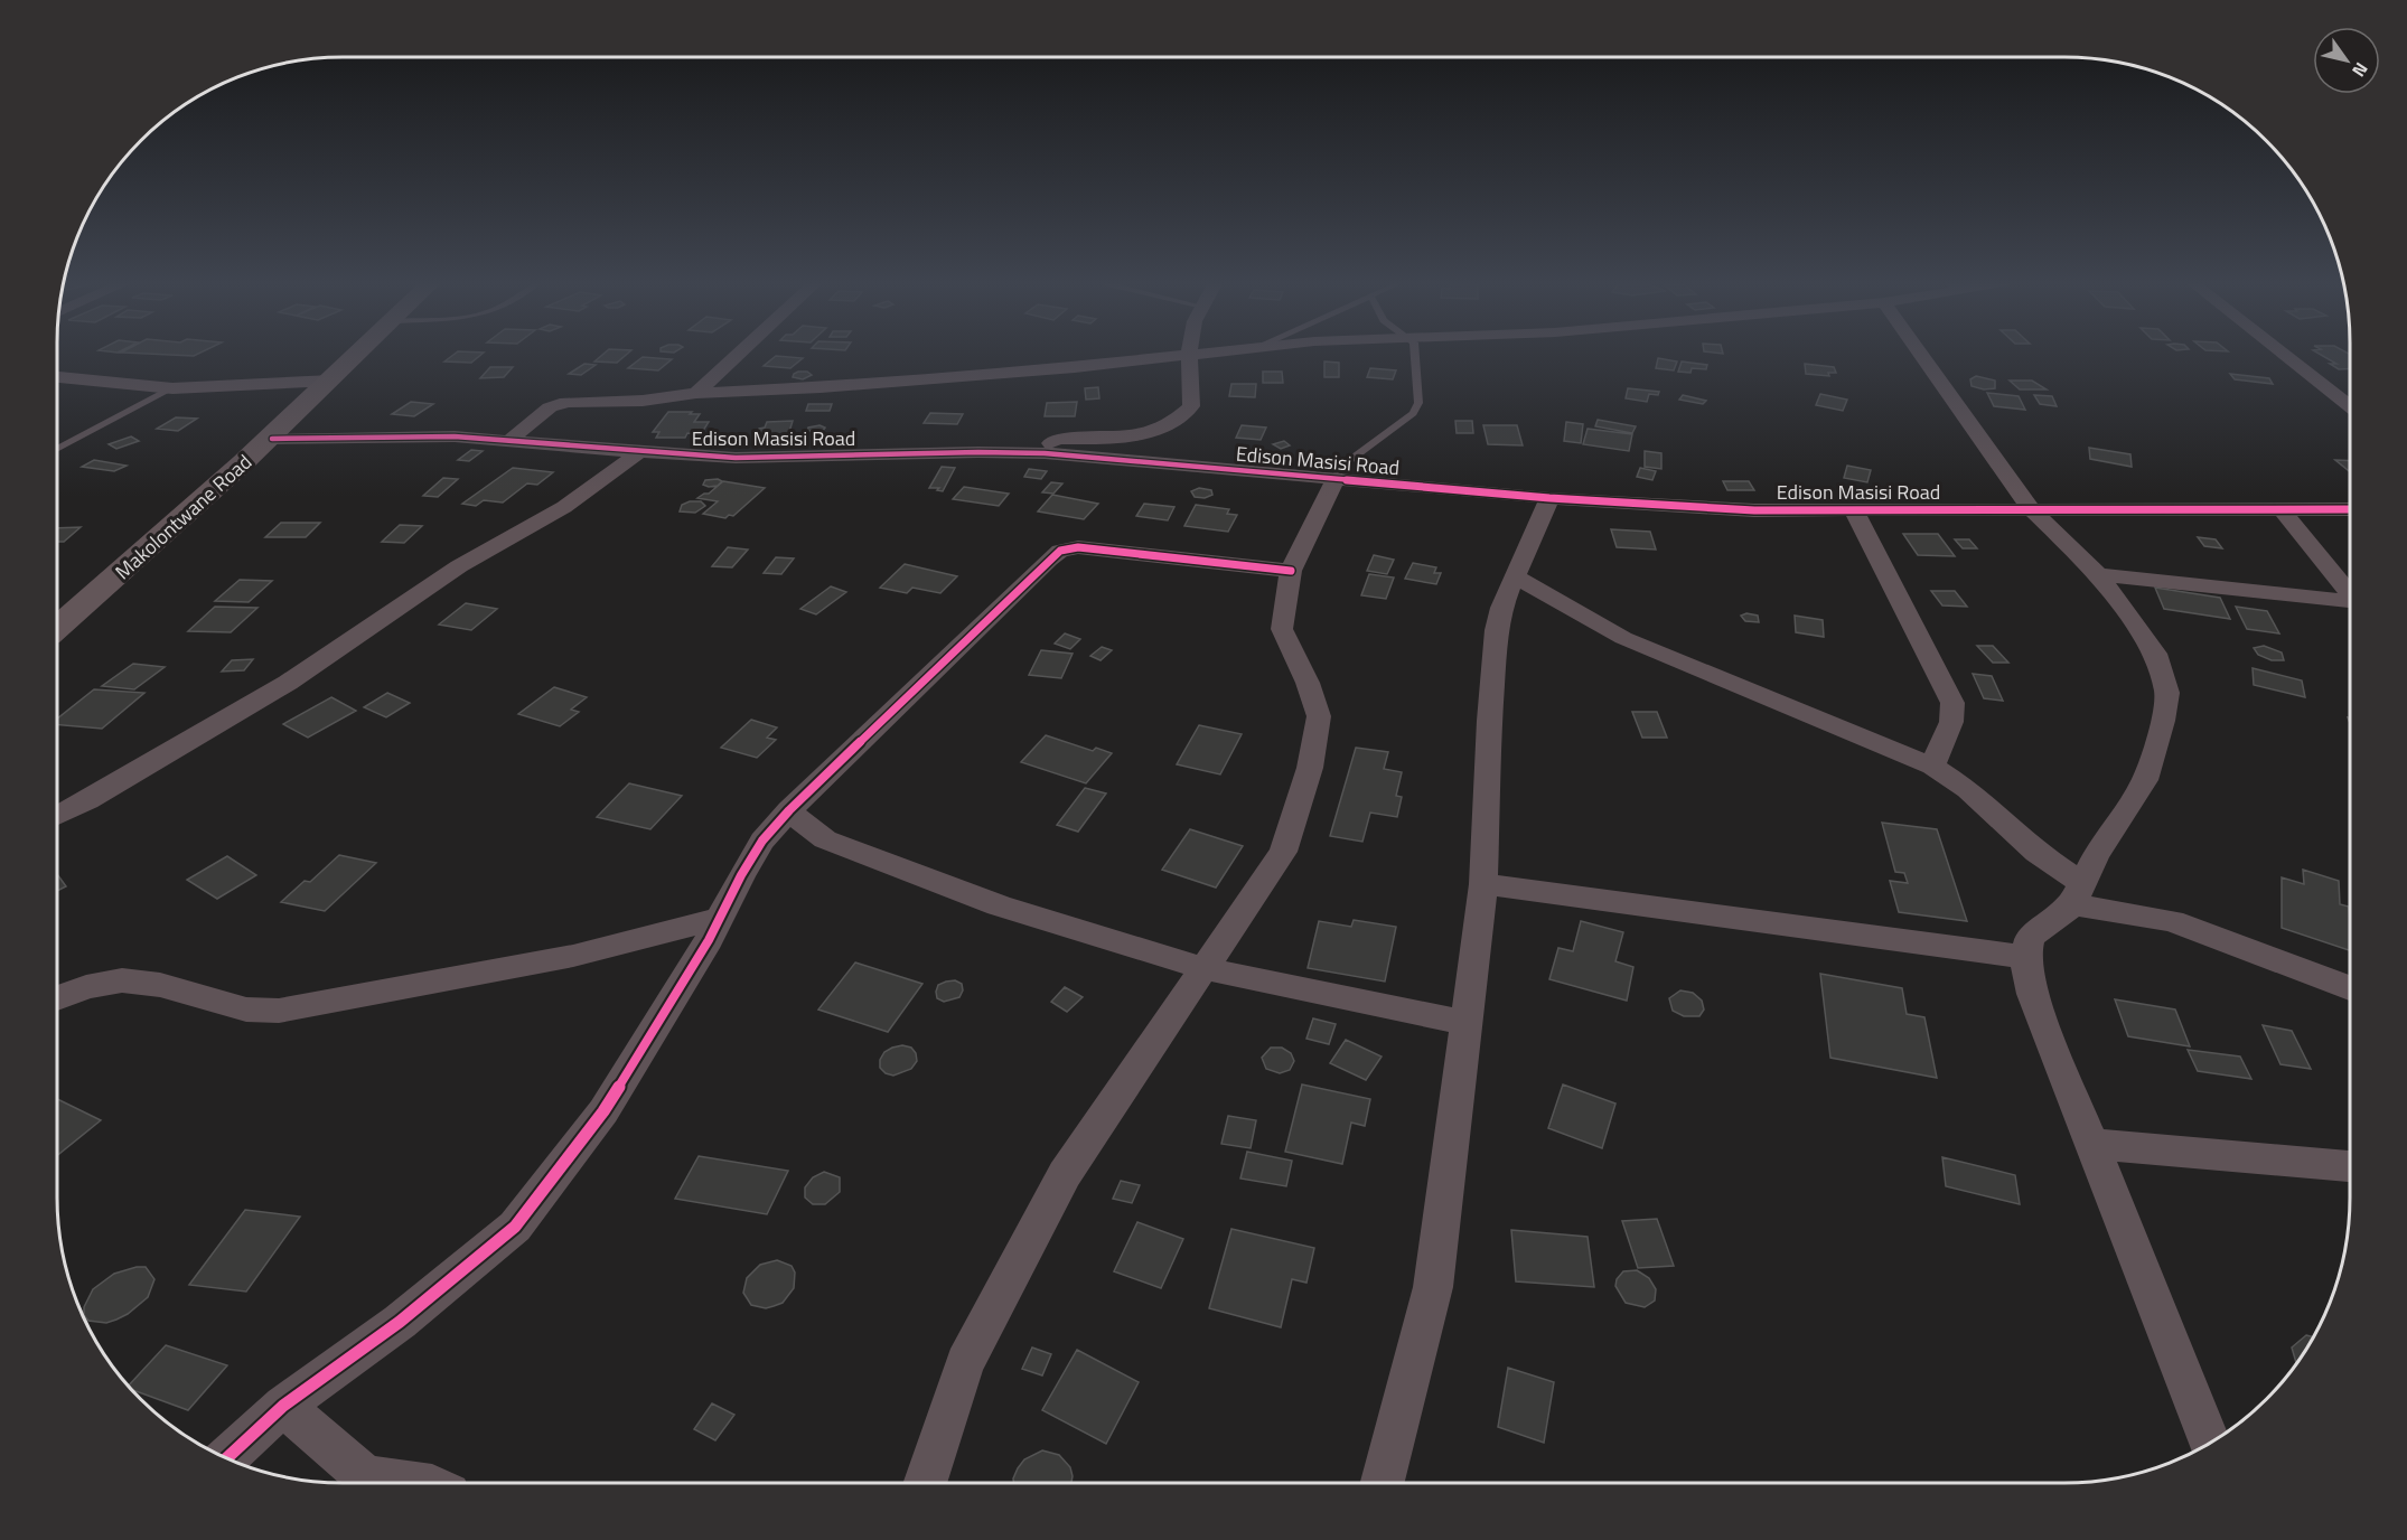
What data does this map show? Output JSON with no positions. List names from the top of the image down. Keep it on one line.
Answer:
{"streets":{"main road":["Makolontwane Road"],"street":["Edison Masisi Road"]},"crossings":[["Edison Masisi Road","Makolontwane Road"]],"north":"bottom right"}
